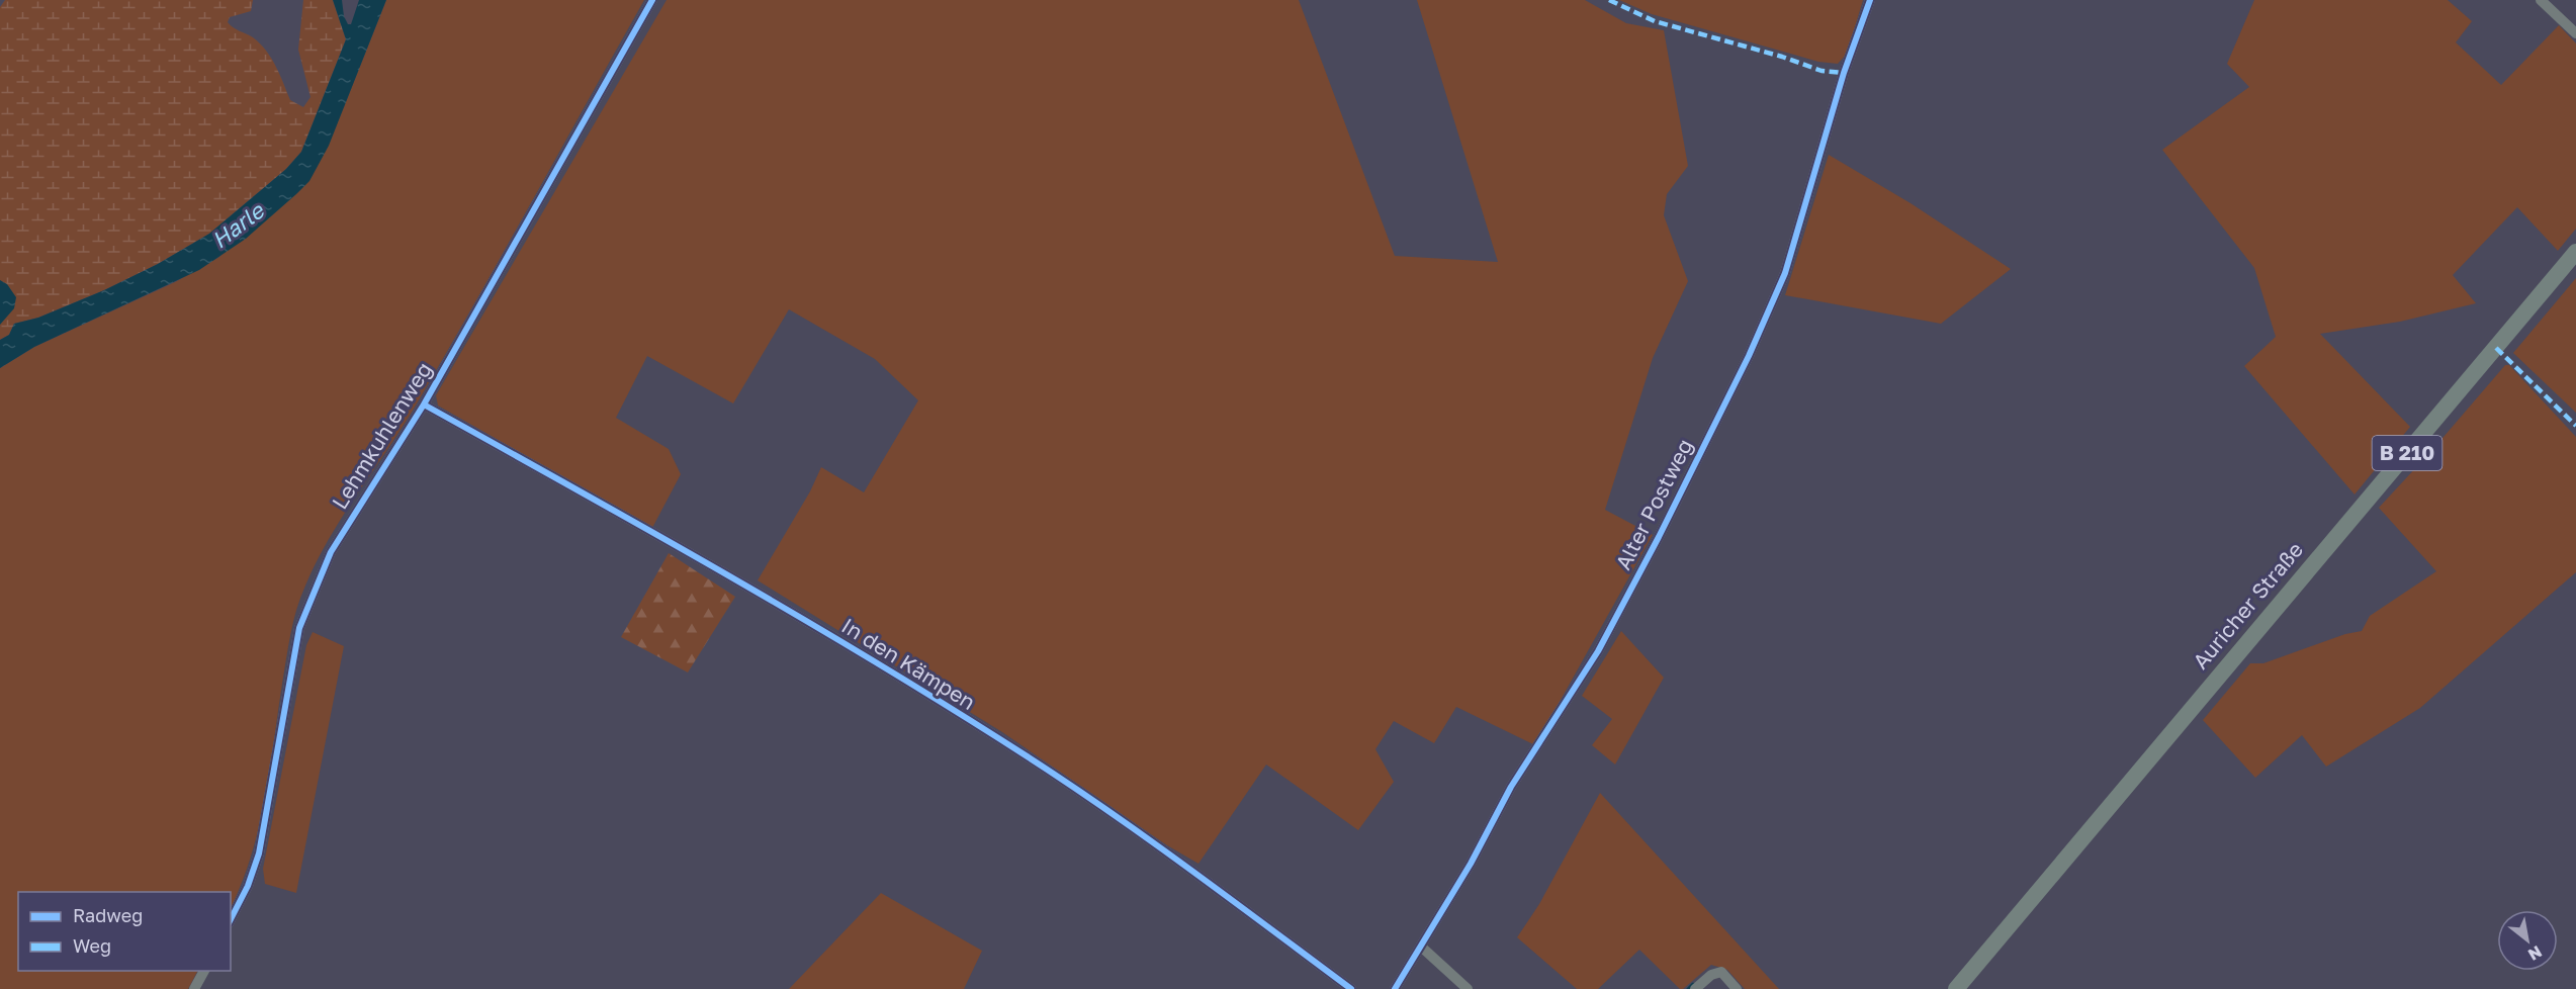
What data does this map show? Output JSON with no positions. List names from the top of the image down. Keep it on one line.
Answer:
{"streets":{"main road":["B 210","Auricher Straße"],"street":["Lehmkuhlenweg","Alter Postweg","In den Kämpen"]},"crossings":[["Lehmkuhlenweg","In den Kämpen"]],"water":["Harle"],"legend":["Radweg","Weg"],"north":"bottom right"}
